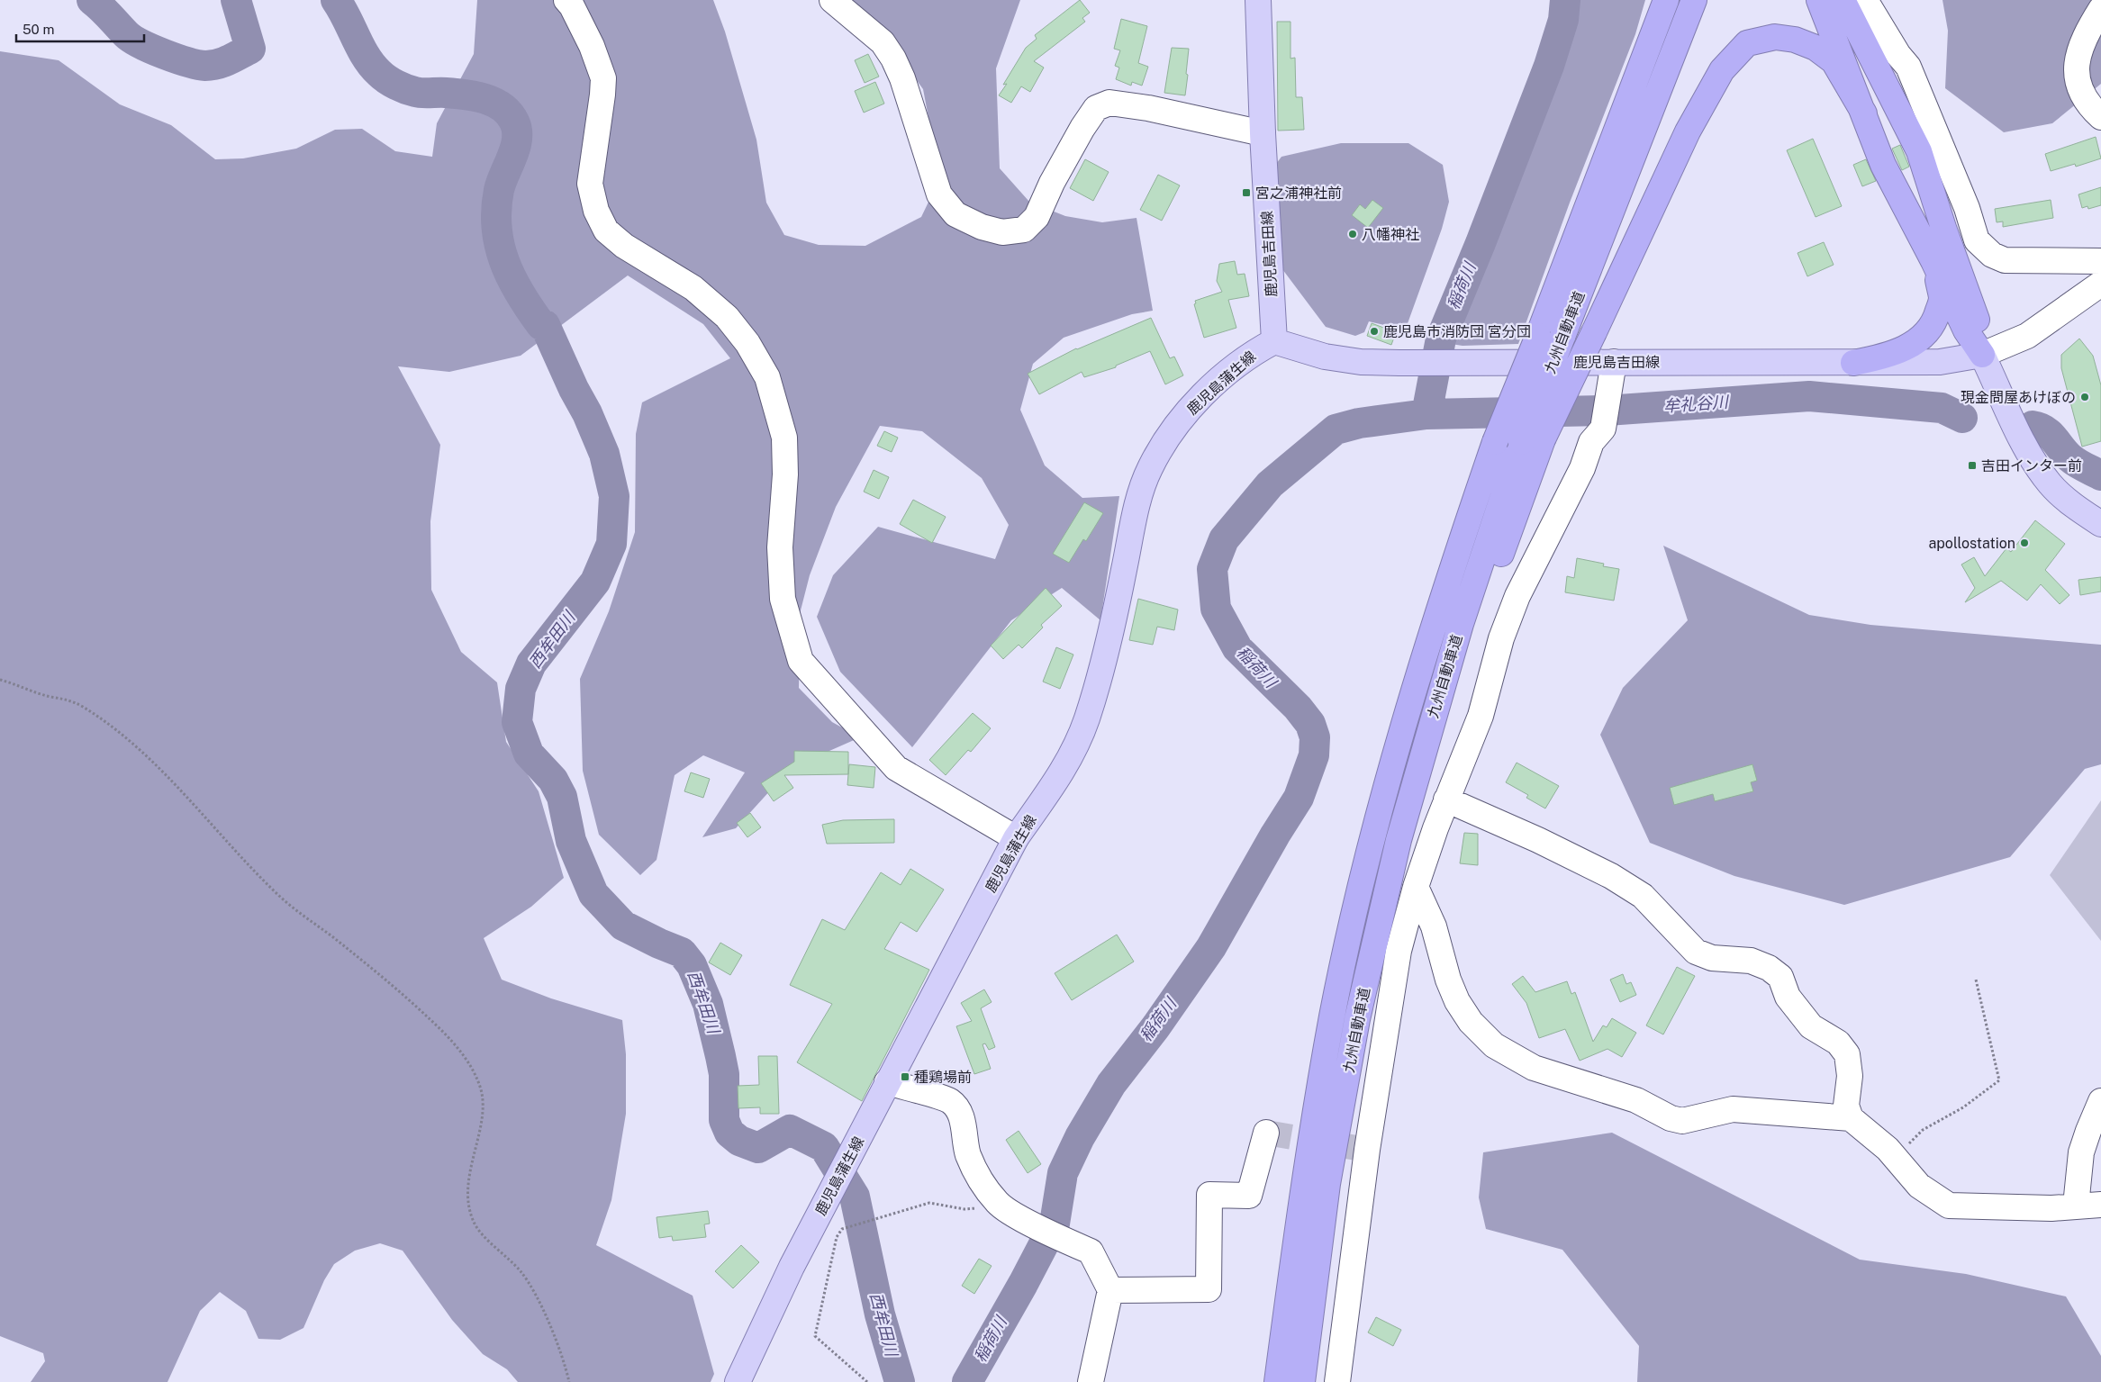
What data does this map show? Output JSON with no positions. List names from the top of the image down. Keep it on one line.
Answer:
{"streets":{"highway":["九州自動車道"],"main road":["鹿児島吉田線","鹿児島蒲生線"]},"crossings":[["鹿児島吉田線","鹿児島蒲生線"]],"water":["稲荷川","牟礼谷川","西牟田川"],"places":{"transit":["宮之浦神社前","吉田インター前","種鶏場前"],"other":["八幡神社","鹿児島市消防団 宮分団","現金問屋あけぼの","apollostation"]},"scale_bar":"50 m"}
